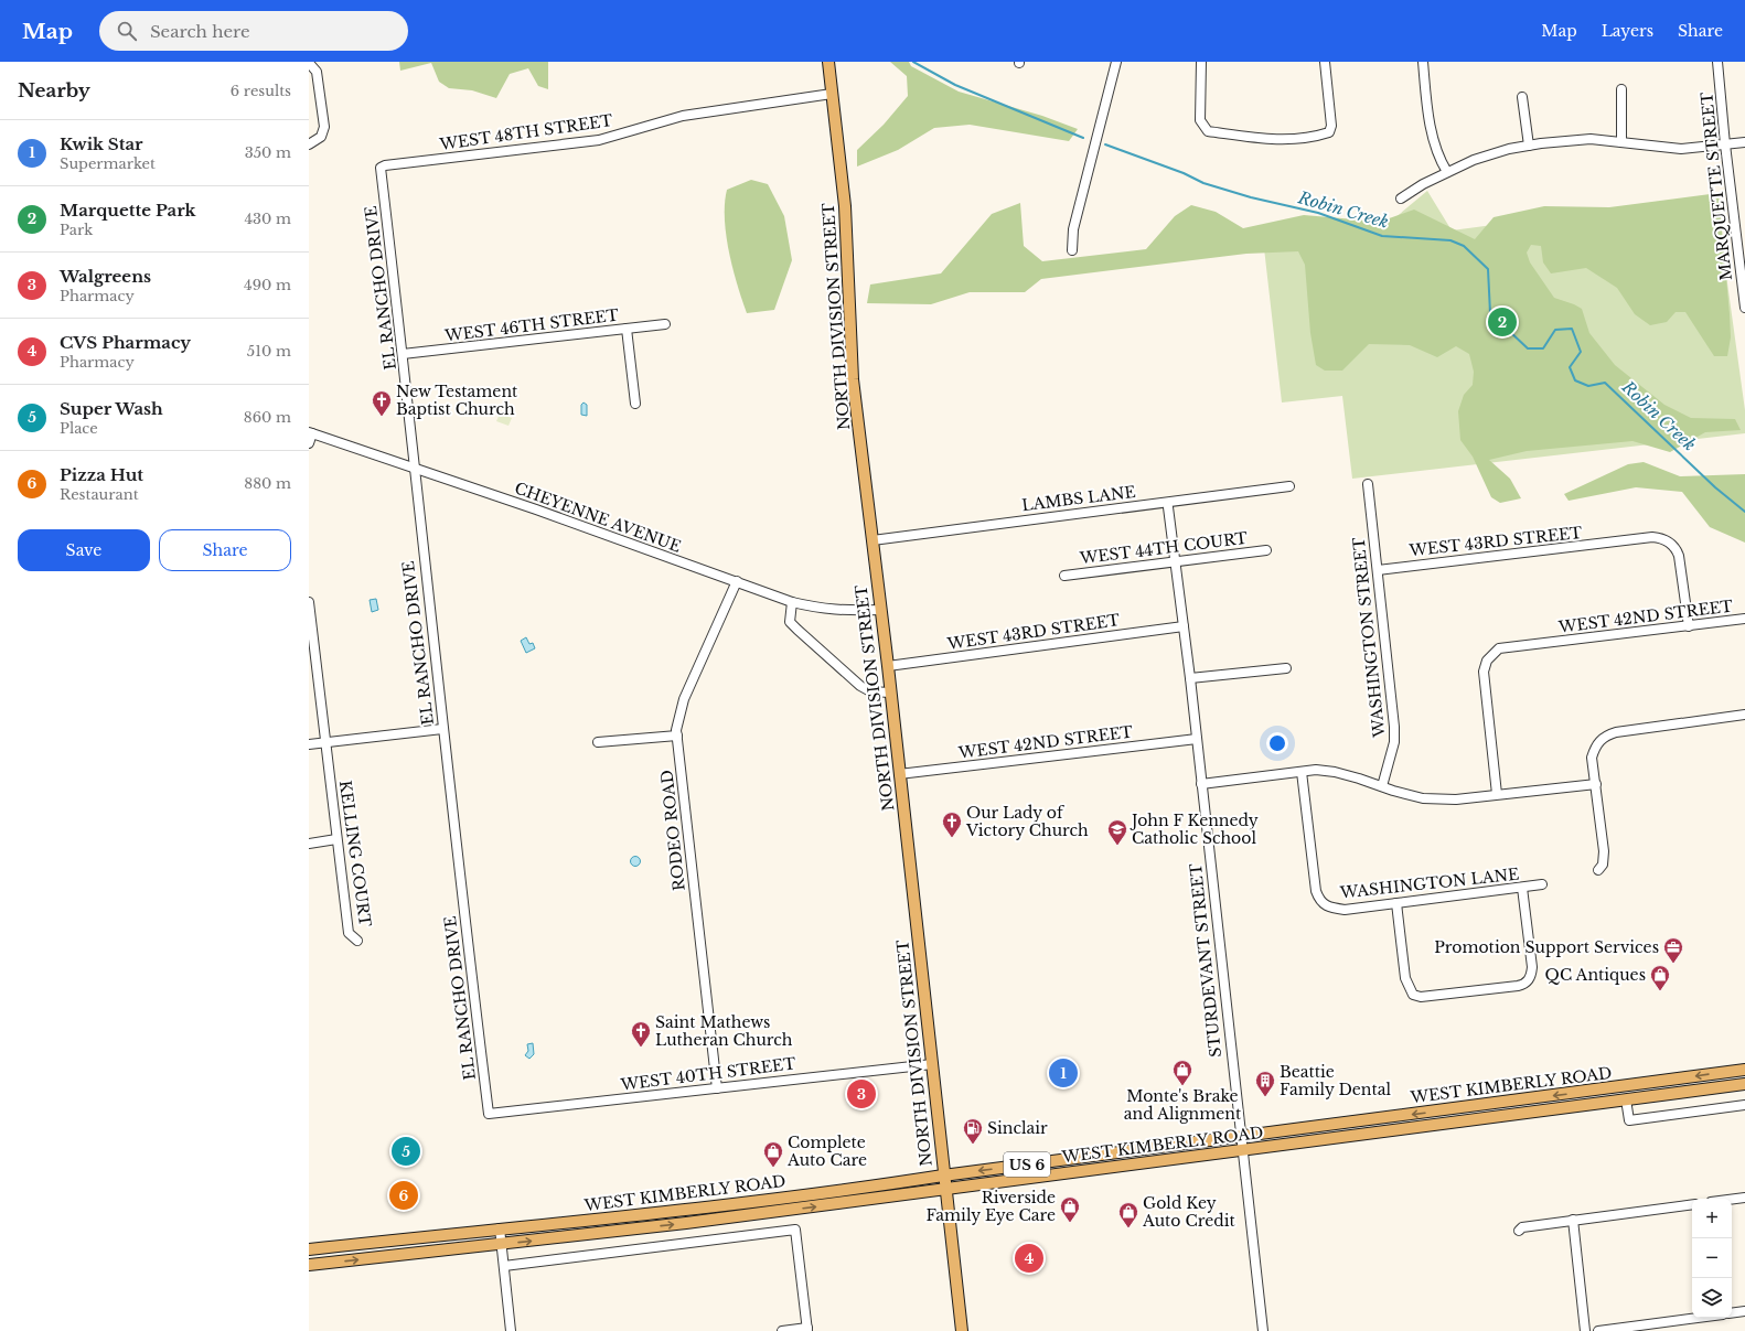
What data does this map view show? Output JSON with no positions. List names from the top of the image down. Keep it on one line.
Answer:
{"streets":{"main road":["NORTH DIVISION STREET","WEST KIMBERLY ROAD","US 6"],"street":["WEST 48TH STREET","MARQUETTE STREET","EL RANCHO DRIVE","WEST 46TH STREET","LAMBS LANE","CHEYENNE AVENUE","WEST 43RD STREET","WEST 44TH COURT","WEST 42ND STREET","WASHINGTON STREET","RODEO ROAD","KELLING COURT","WASHINGTON LANE","STURDEVANT STREET","WEST 40TH STREET"]},"crossings":[["WEST 48TH STREET","EL RANCHO DRIVE"],["WEST 48TH STREET","NORTH DIVISION STREET"],["EL RANCHO DRIVE","WEST 46TH STREET"],["EL RANCHO DRIVE","CHEYENNE AVENUE"],["EL RANCHO DRIVE","WEST 40TH STREET"],["NORTH DIVISION STREET","LAMBS LANE"],["NORTH DIVISION STREET","CHEYENNE AVENUE"],["NORTH DIVISION STREET","WEST 43RD STREET"],["NORTH DIVISION STREET","WEST 42ND STREET"],["NORTH DIVISION STREET","WEST 40TH STREET"],["NORTH DIVISION STREET","WEST KIMBERLY ROAD"],["CHEYENNE AVENUE","RODEO ROAD"],["WEST 43RD STREET","WEST 42ND STREET"],["WEST 43RD STREET","WASHINGTON STREET"],["WEST 43RD STREET","STURDEVANT STREET"],["WEST 44TH COURT","STURDEVANT STREET"],["WEST 42ND STREET","STURDEVANT STREET"],["RODEO ROAD","WEST 40TH STREET"],["STURDEVANT STREET","WEST KIMBERLY ROAD"]],"water":["Robin Creek"],"places":{"church":["New Testament Baptist Church","Our Lady of Victory Church","Saint Mathews Lutheran Church"],"school or university":["John F Kennedy Catholic School"],"office":["Promotion Support Services"],"shop":["QC Antiques","Monte's Brake and Alignment","Complete Auto Care","Riverside Family Eye Care","Gold Key Auto Credit"],"building":["Beattie Family Dental"],"fuel station":["Sinclair"]},"page":{"header":"Map","search":"Search here","nav":["Map","Layers","Share"],"heading":["Nearby","6 results"],"list":[{"mark":"1","name":"Kwik Star","note":"Supermarket","value":"350 m"},{"mark":"2","name":"Marquette Park","note":"Park","value":"430 m"},{"mark":"3","name":"Walgreens","note":"Pharmacy","value":"490 m"},{"mark":"4","name":"CVS Pharmacy","note":"Pharmacy","value":"510 m"},{"mark":"5","name":"Super Wash","note":"Place","value":"860 m"},{"mark":"6","name":"Pizza Hut","note":"Restaurant","value":"880 m"}],"pins":["2","1","3","5","6","4"],"buttons":["Save","Share"],"map_buttons":["+","−"]}}
